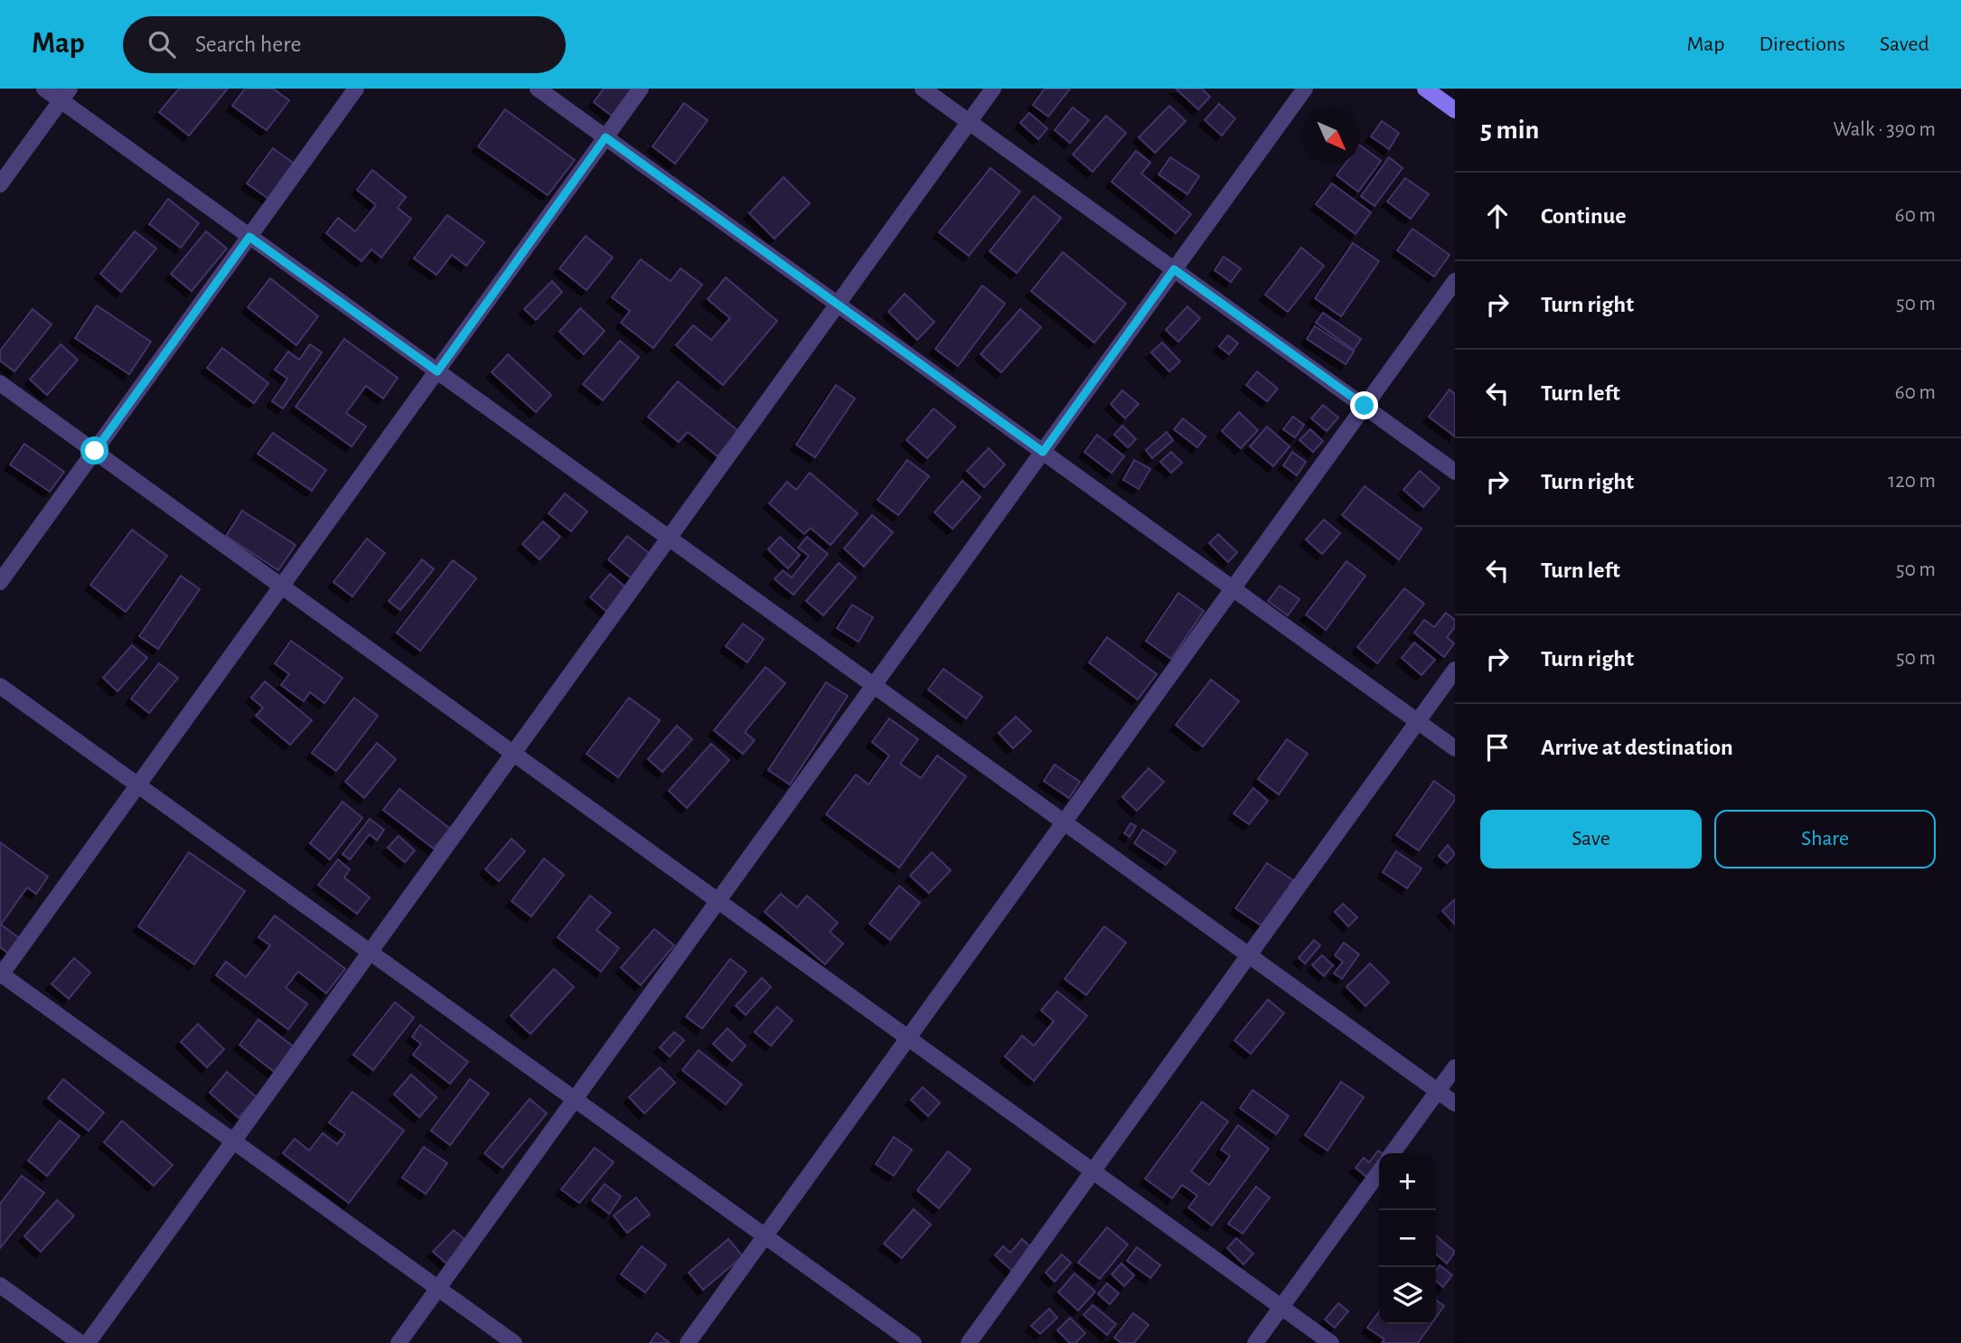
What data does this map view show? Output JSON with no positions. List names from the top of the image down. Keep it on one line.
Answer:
{"north":"bottom right","page":{"header":"Map","search":"Search here","nav":["Map","Directions","Saved"],"heading":["5 min","Walk · 390 m"],"list":[["Continue","60 m"],["Turn right","50 m"],["Turn left","60 m"],["Turn right","120 m"],["Turn left","50 m"],["Turn right","50 m"],"Arrive at destination"],"buttons":["Save","Share"],"map_buttons":["+","−"]}}
